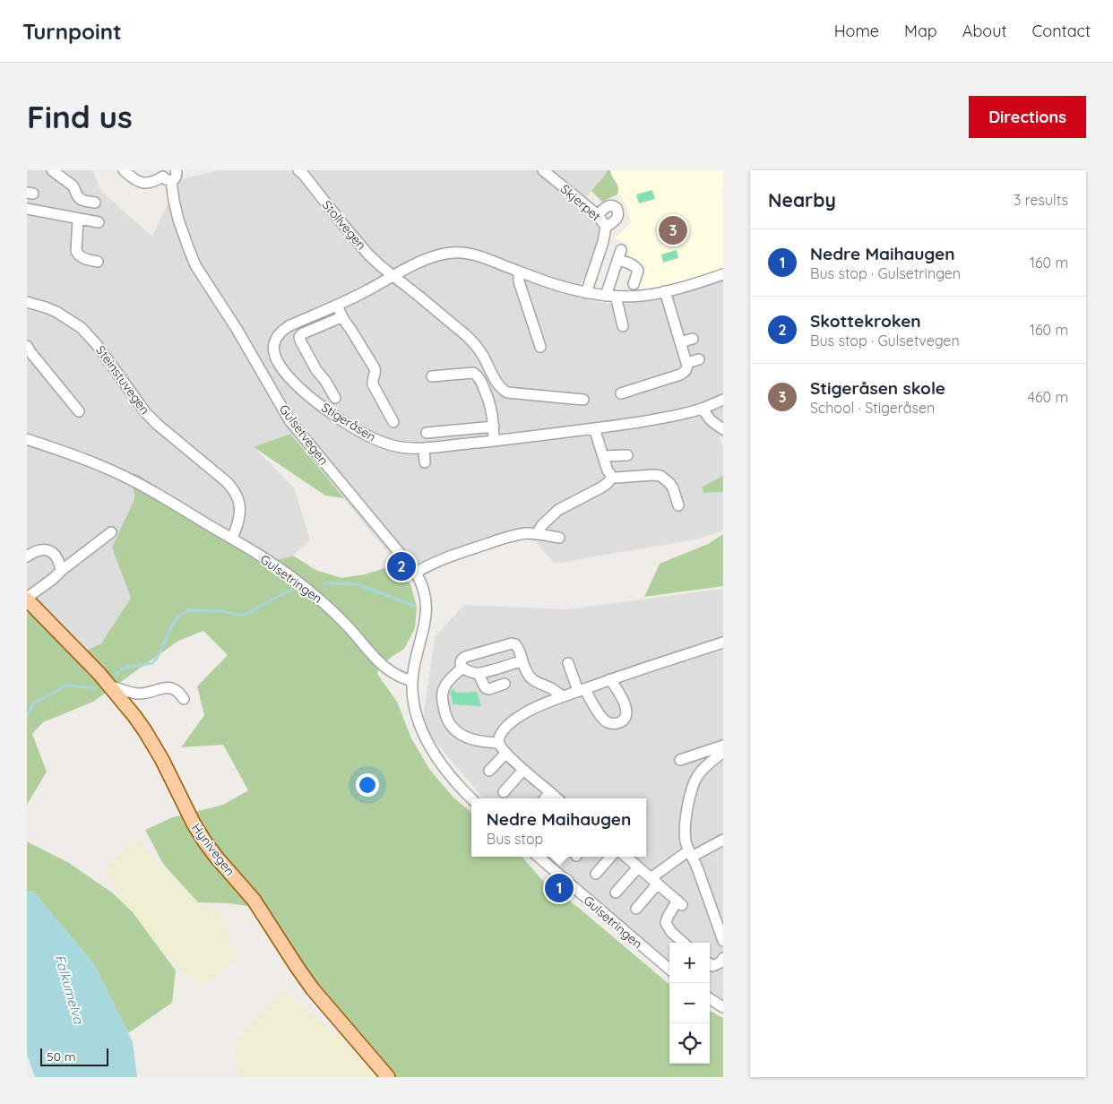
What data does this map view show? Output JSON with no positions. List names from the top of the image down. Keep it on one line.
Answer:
{"streets":{"main road":["Hynivegen"],"street":["Skjerpet","Stollvegen","Steinstuvegen","Stigeråsen","Gulsetvegen","Gulsetringen"]},"crossings":[["Skjerpet","Stigeråsen"],["Stollvegen","Stigeråsen"],["Steinstuvegen","Gulsetringen"],["Gulsetvegen","Gulsetringen"]],"water":["Falkumelva"],"scale_bar":"50 m","page":{"header":"Turnpoint","nav":["Home","Map","About","Contact"],"buttons":"Directions","title":"Find us","heading":["Nearby","3 results"],"pins":["3","2","1"],"list":[{"mark":"1","name":"Nedre Maihaugen","note":"Bus stop · Gulsetringen","value":"160 m"},{"mark":"2","name":"Skottekroken","note":"Bus stop · Gulsetvegen","value":"160 m"},{"mark":"3","name":"Stigeråsen skole","note":"School · Stigeråsen","value":"460 m"}],"popup":["Nedre Maihaugen","Bus stop"],"map_buttons":["+","−"],"scale":"50 m"}}
